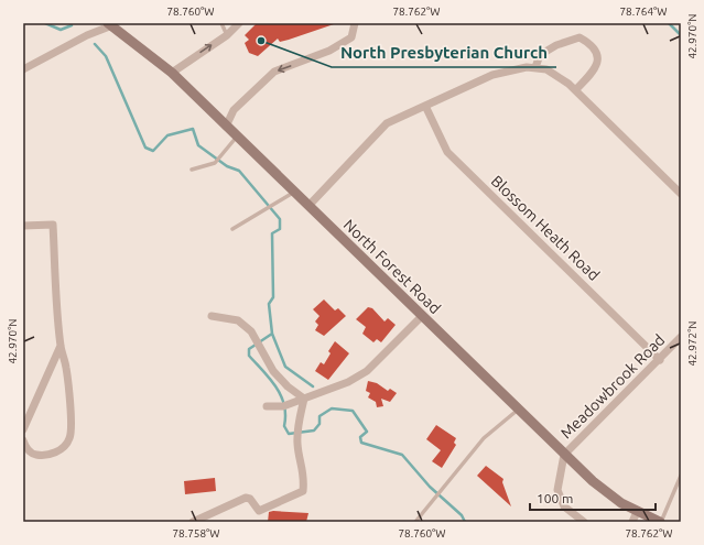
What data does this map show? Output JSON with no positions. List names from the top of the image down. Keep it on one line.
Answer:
{"streets":{"main road":["North Forest Road"],"street":["Blossom Heath Road","Meadowbrook Road"]},"crossings":[["Blossom Heath Road","Meadowbrook Road"],["North Forest Road","Meadowbrook Road"]],"places":["North Presbyterian Church"],"scale_bar":"100 m","coordinates":["78.760°W","78.762°W","78.764°W","42.970°N","42.972°N","78.758°W"]}
